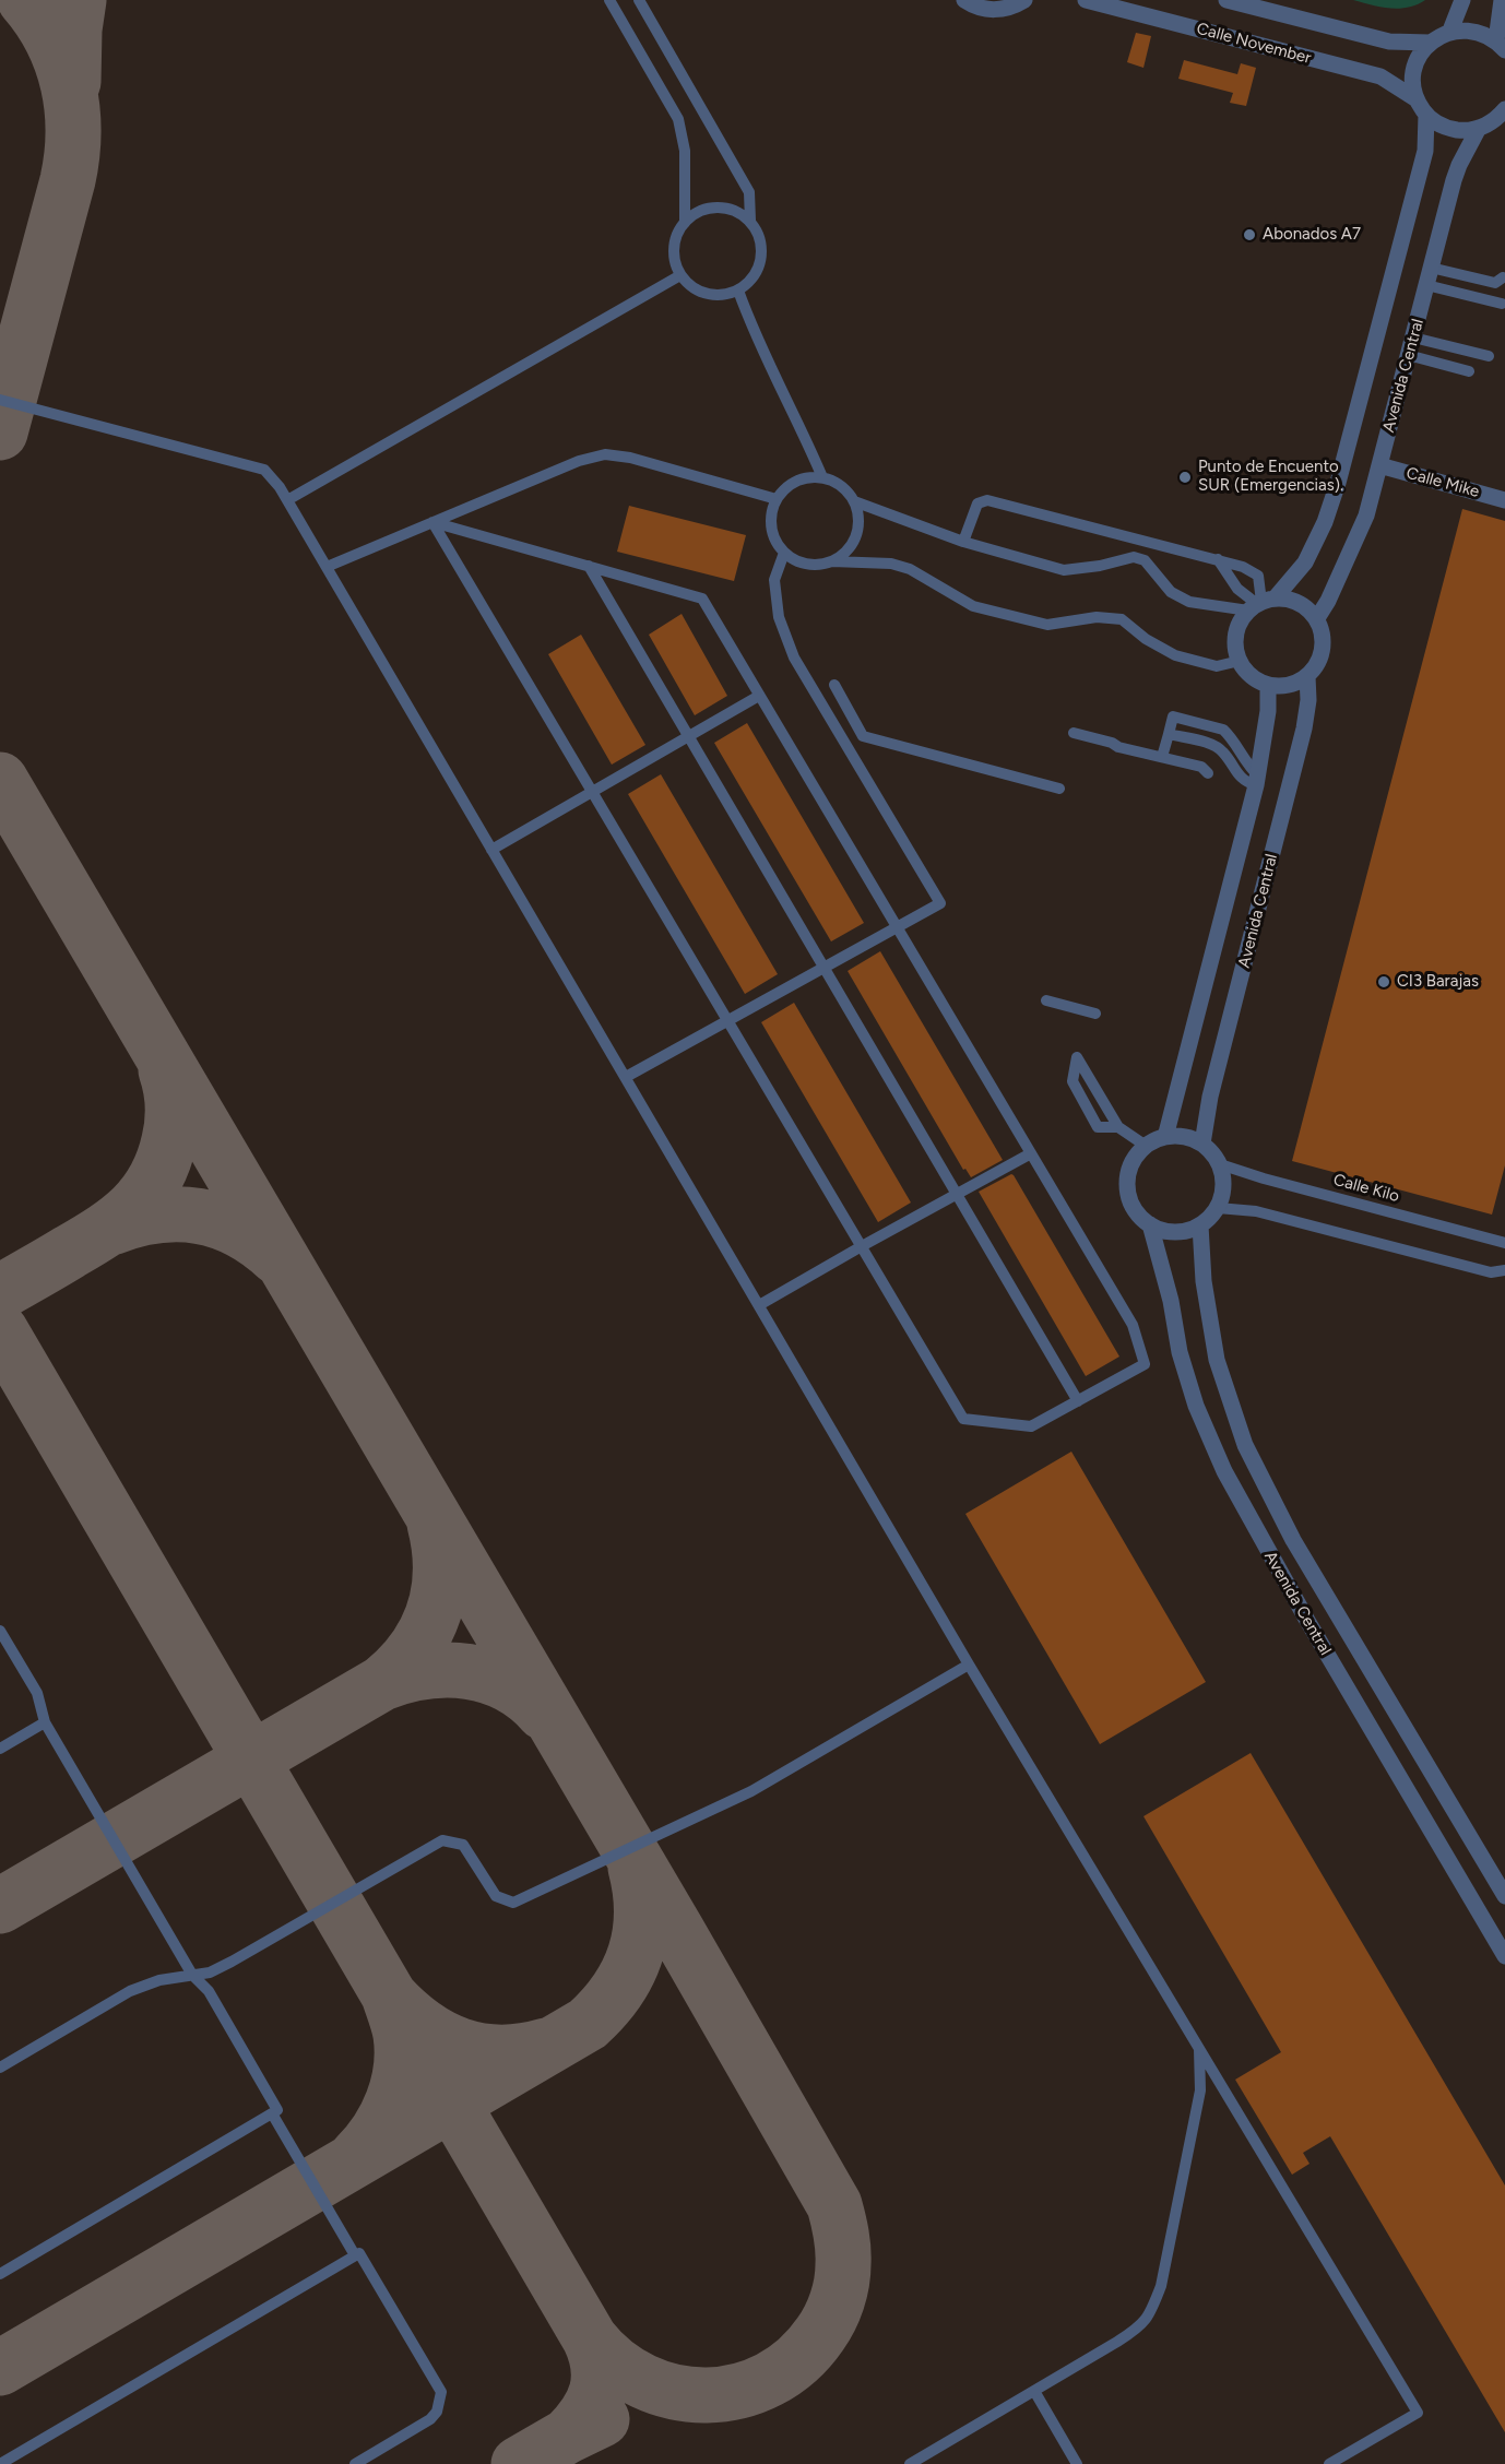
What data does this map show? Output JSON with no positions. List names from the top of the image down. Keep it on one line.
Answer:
{"streets":{"street":["Calle November","Avenida Central","Calle Mike"],"lane":["Calle Kilo"]},"crossings":[["Avenida Central","Calle Mike"],["Avenida Central","Calle Kilo"]],"places":["Abonados A7","Punto de Encuento SUR (Emergencias).","CI3 Barajas"]}
